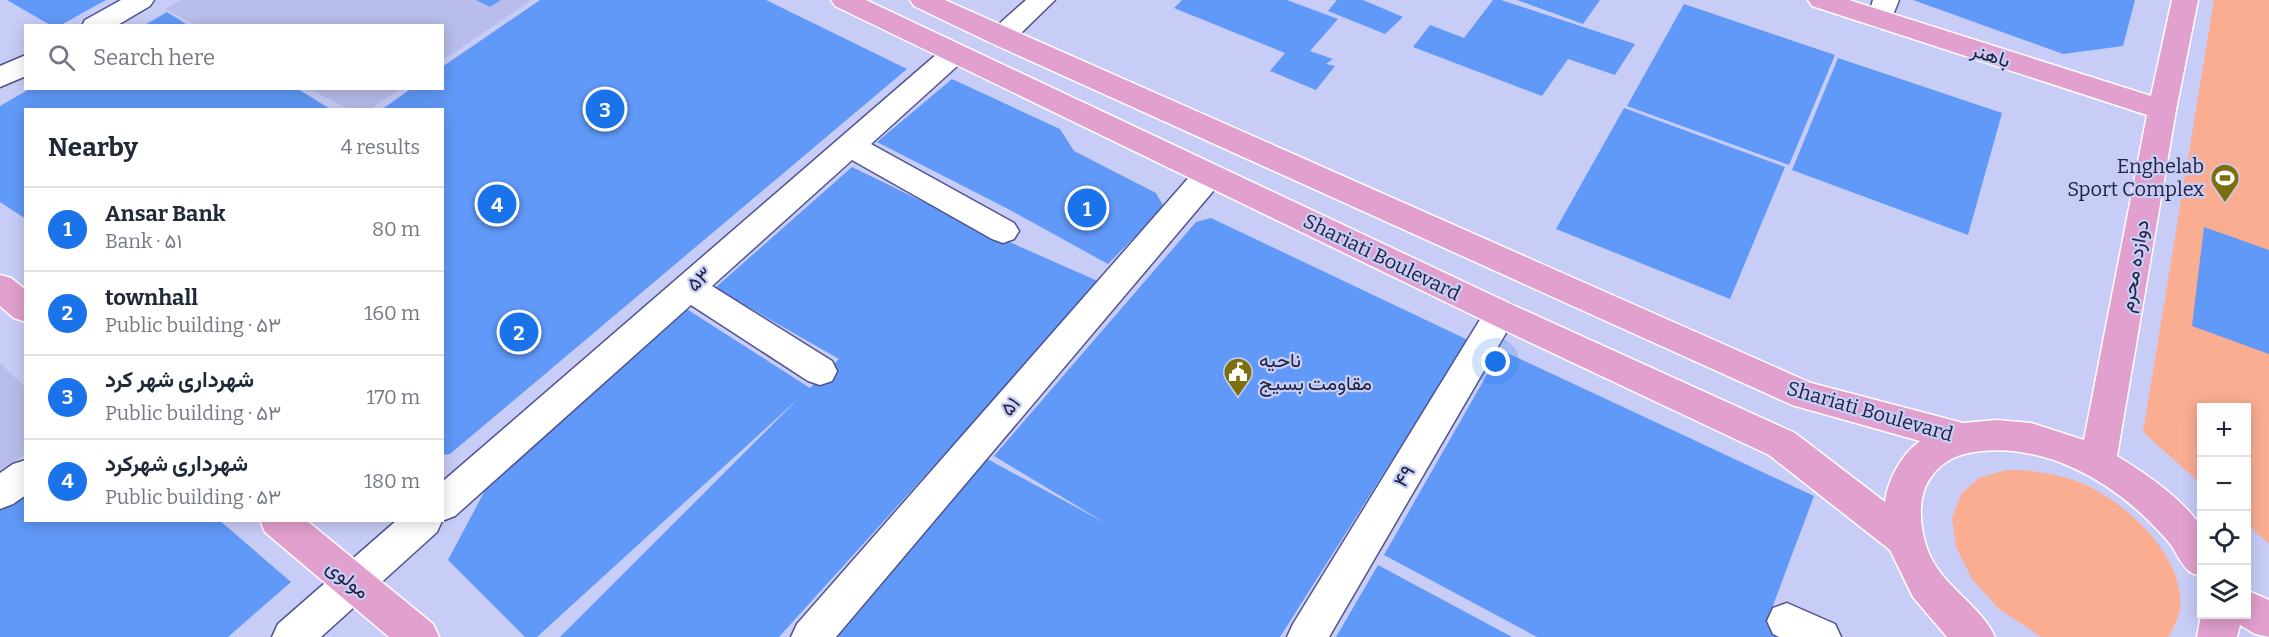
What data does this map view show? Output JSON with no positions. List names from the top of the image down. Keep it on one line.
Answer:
{"streets":{"main road":["باهنر","Shariati Boulevard","دوازده محرم","مولوی"],"street":["۵۳","۵۱","۴۹"]},"crossings":[["باهنر","دوازده محرم"],["Shariati Boulevard","۵۳"],["Shariati Boulevard","۵۱"],["Shariati Boulevard","۴۹"]],"places":{"sports":["Enghelab Sport Complex"],"public building":["ناحیه مقاومت بسیج"]},"page":{"search":"Search here","pins":["3","4","1","2"],"heading":["Nearby","4 results"],"list":[{"mark":"1","name":"Ansar Bank","note":"Bank · ۵۱","value":"80 m"},{"mark":"2","name":"townhall","note":"Public building · ۵۳","value":"160 m"},{"mark":"3","name":"شهرداری شهر کرد","note":"Public building · ۵۳","value":"170 m"},{"mark":"4","name":"شهرداری شهرکرد","note":"Public building · ۵۳","value":"180 m"}],"map_buttons":["+","−"]}}
